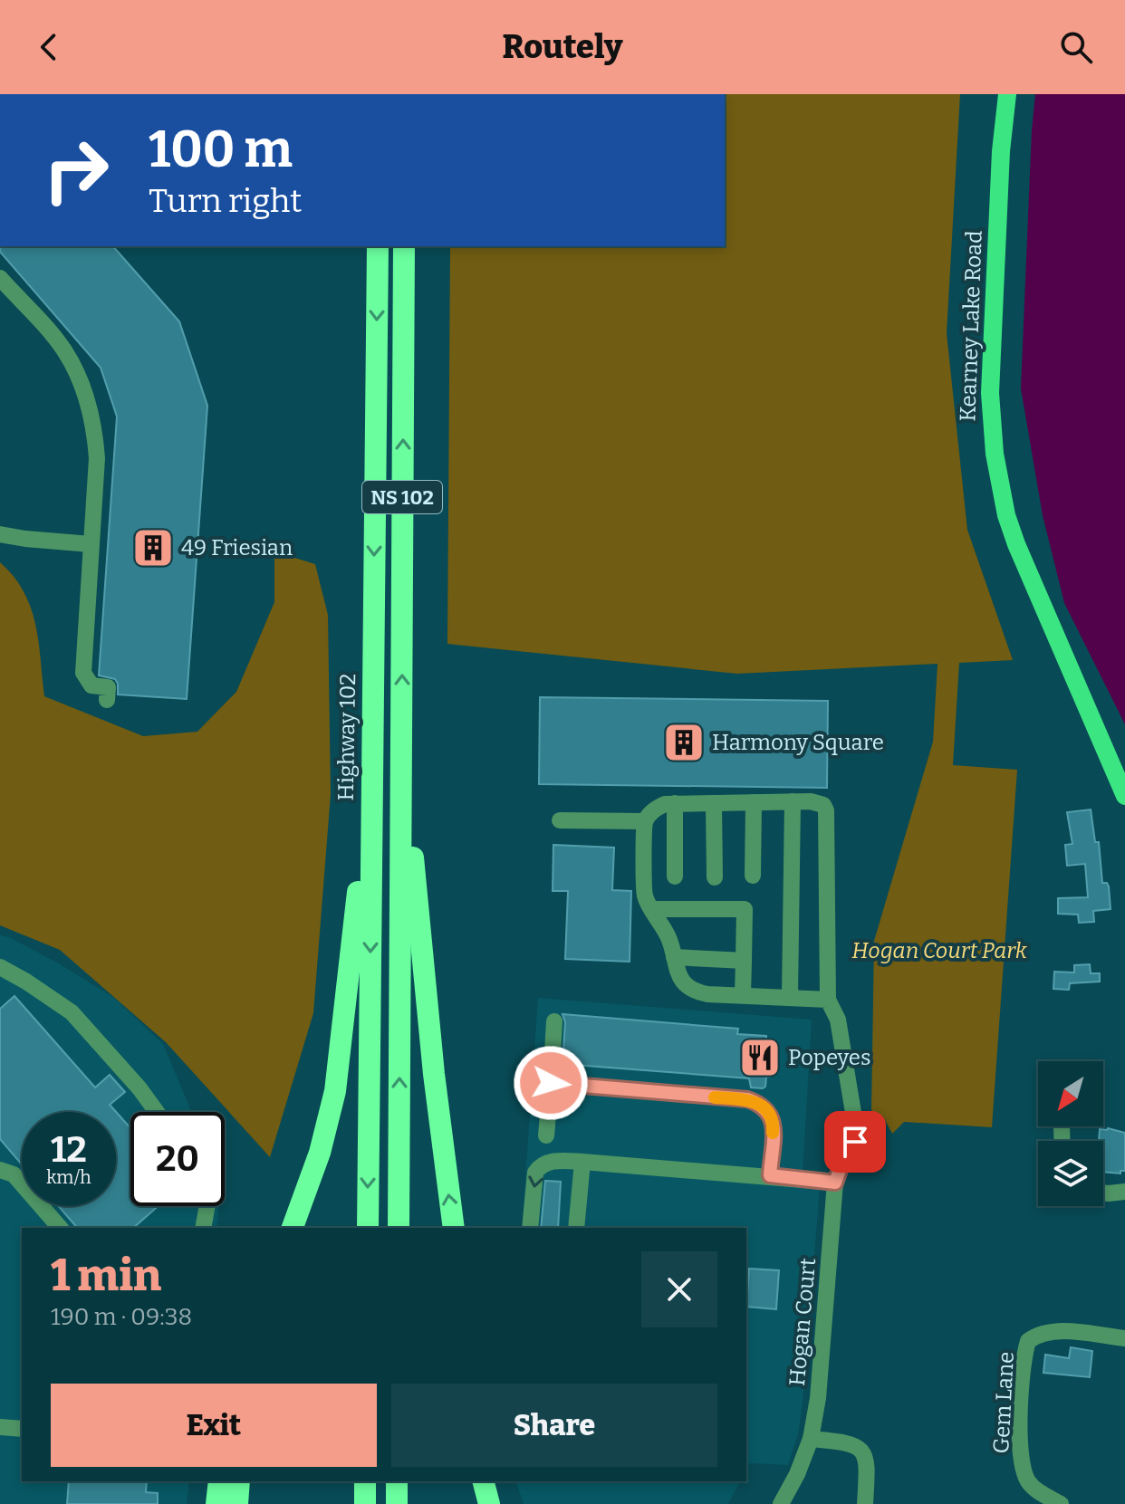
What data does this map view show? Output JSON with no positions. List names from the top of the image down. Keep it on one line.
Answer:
{"streets":{"highway":["NS 102","Highway 102"],"main road":["Kearney Lake Road"],"street":["Hogan Court","Gem Lane"]},"parks":["Hogan Court Park"],"places":{"building":["49 Friesian","Harmony Square"],"restaurant":["Popeyes"]},"north":"bottom left","page":{"header":"Routely","turn":["100 m","Turn right"],"speed":"12 km/h","limit":"20","heading":["1 min","190 m · 09:38"],"buttons":["Exit","Share"]}}
